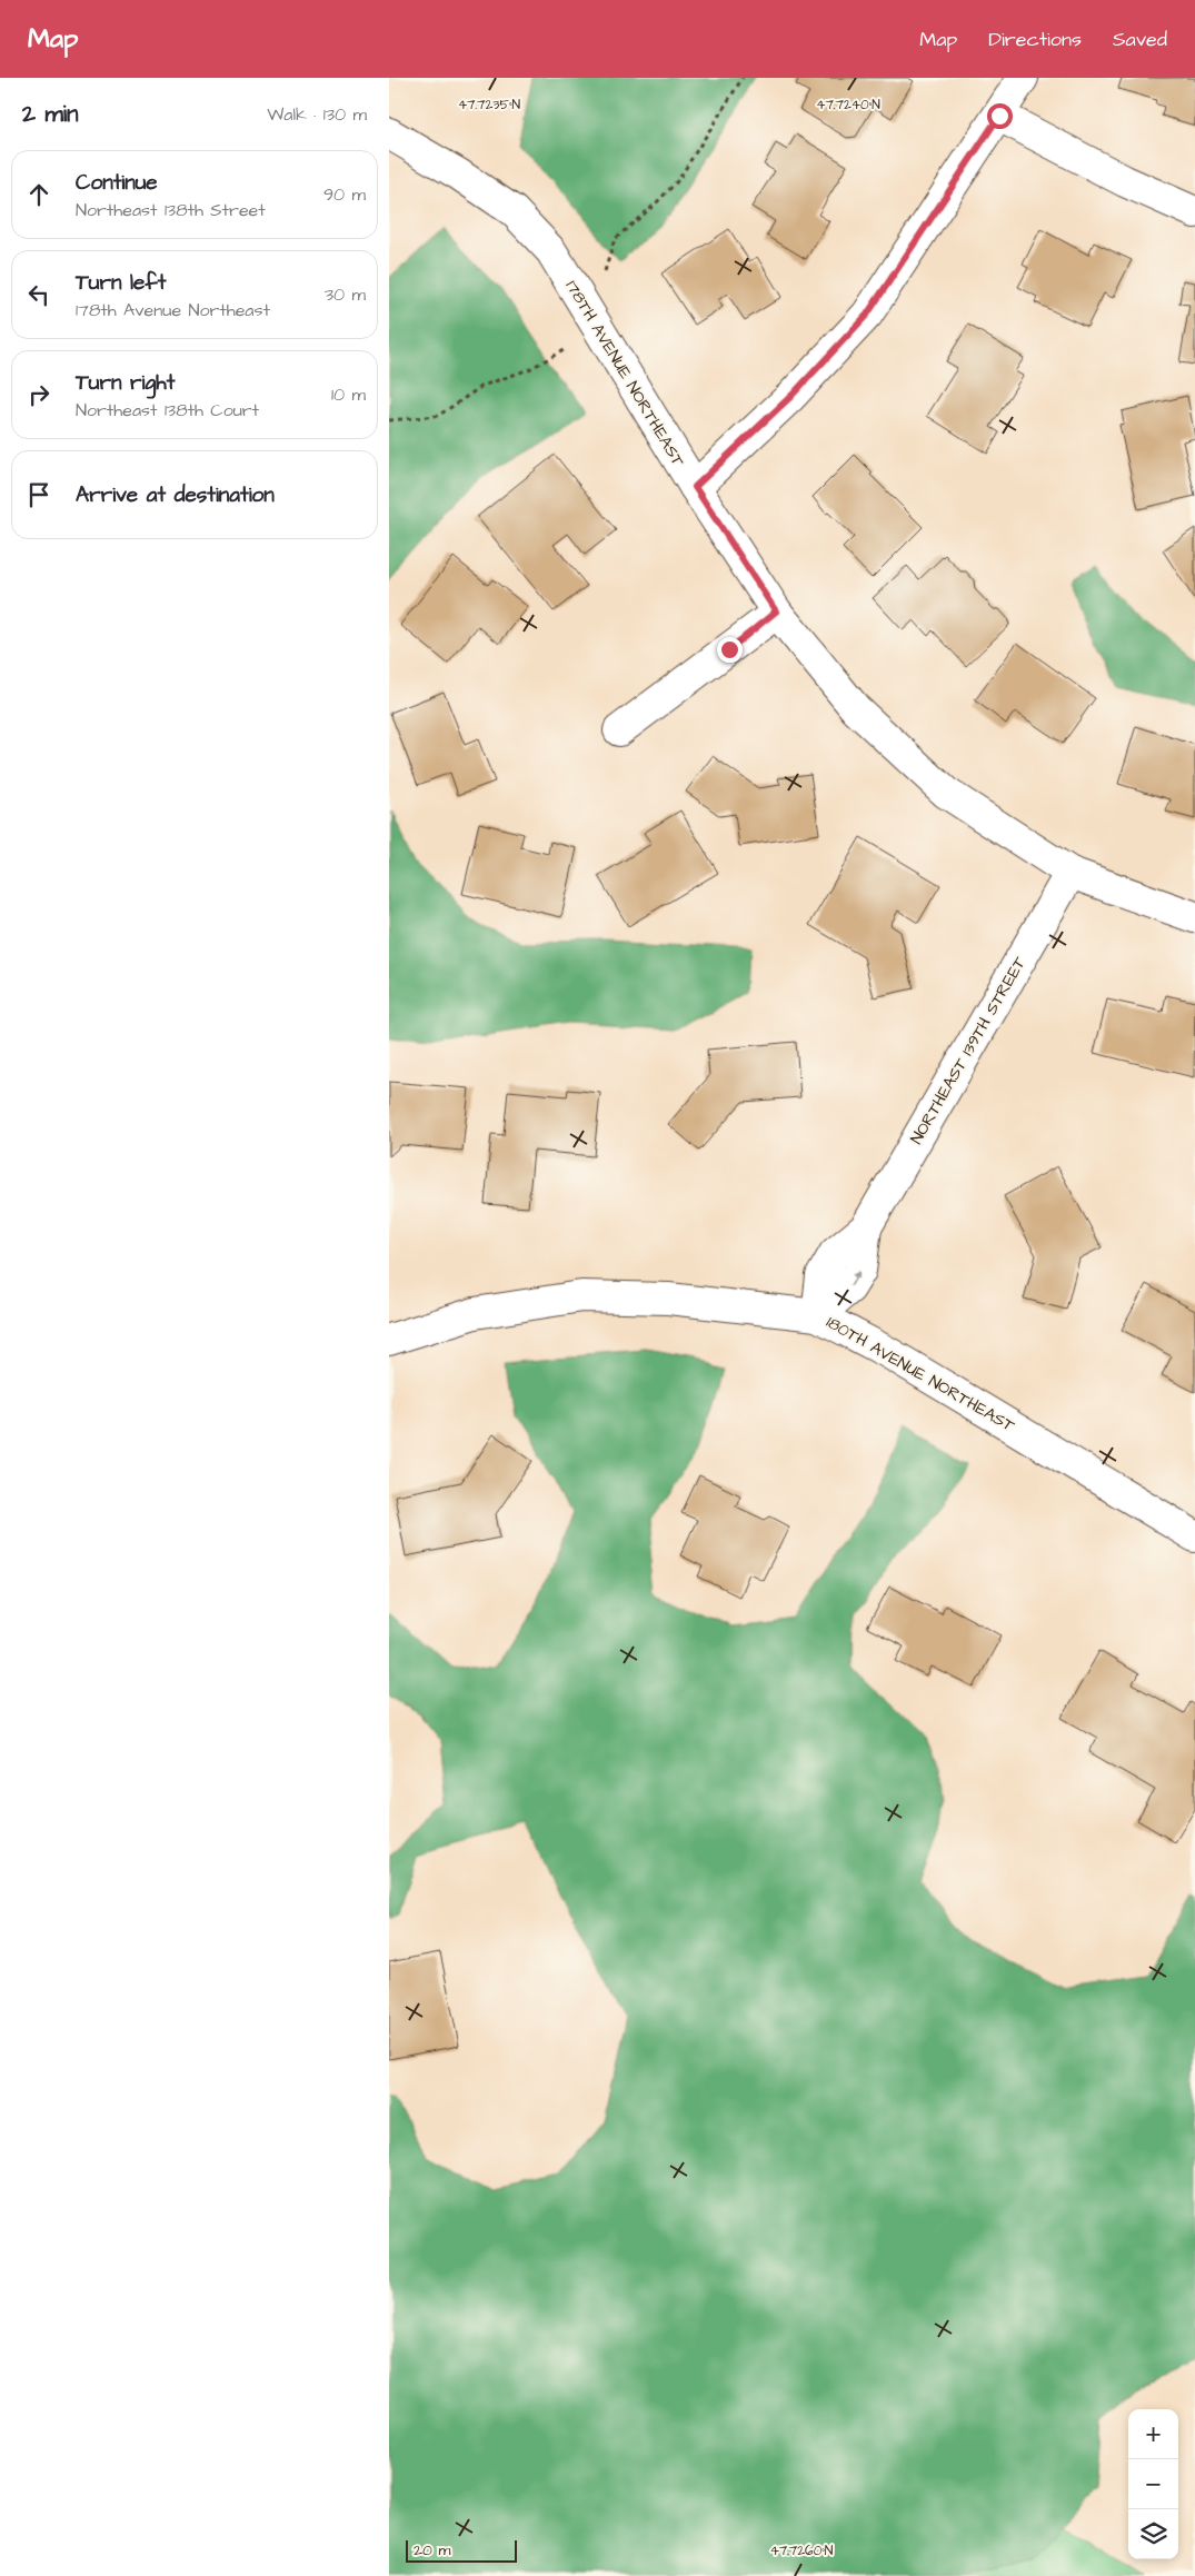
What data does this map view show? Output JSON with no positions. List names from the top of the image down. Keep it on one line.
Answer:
{"streets":{"street":["178TH AVENUE NORTHEAST","NORTHEAST 139TH STREET","180TH AVENUE NORTHEAST"]},"crossings":[["178TH AVENUE NORTHEAST","NORTHEAST 139TH STREET"],["NORTHEAST 139TH STREET","180TH AVENUE NORTHEAST"]],"scale_bar":"20 m","page":{"header":"Map","nav":["Map","Directions","Saved"],"heading":["2 min","Walk · 130 m"],"list":[["Continue","Northeast 138th Street","90 m"],["Turn left","178th Avenue Northeast","30 m"],["Turn right","Northeast 138th Court","10 m"],"Arrive at destination"],"map_buttons":["+","−"],"scale":"20 m"},"coordinates":["47.7240°N","47.7235°N","47.7260°N"]}
